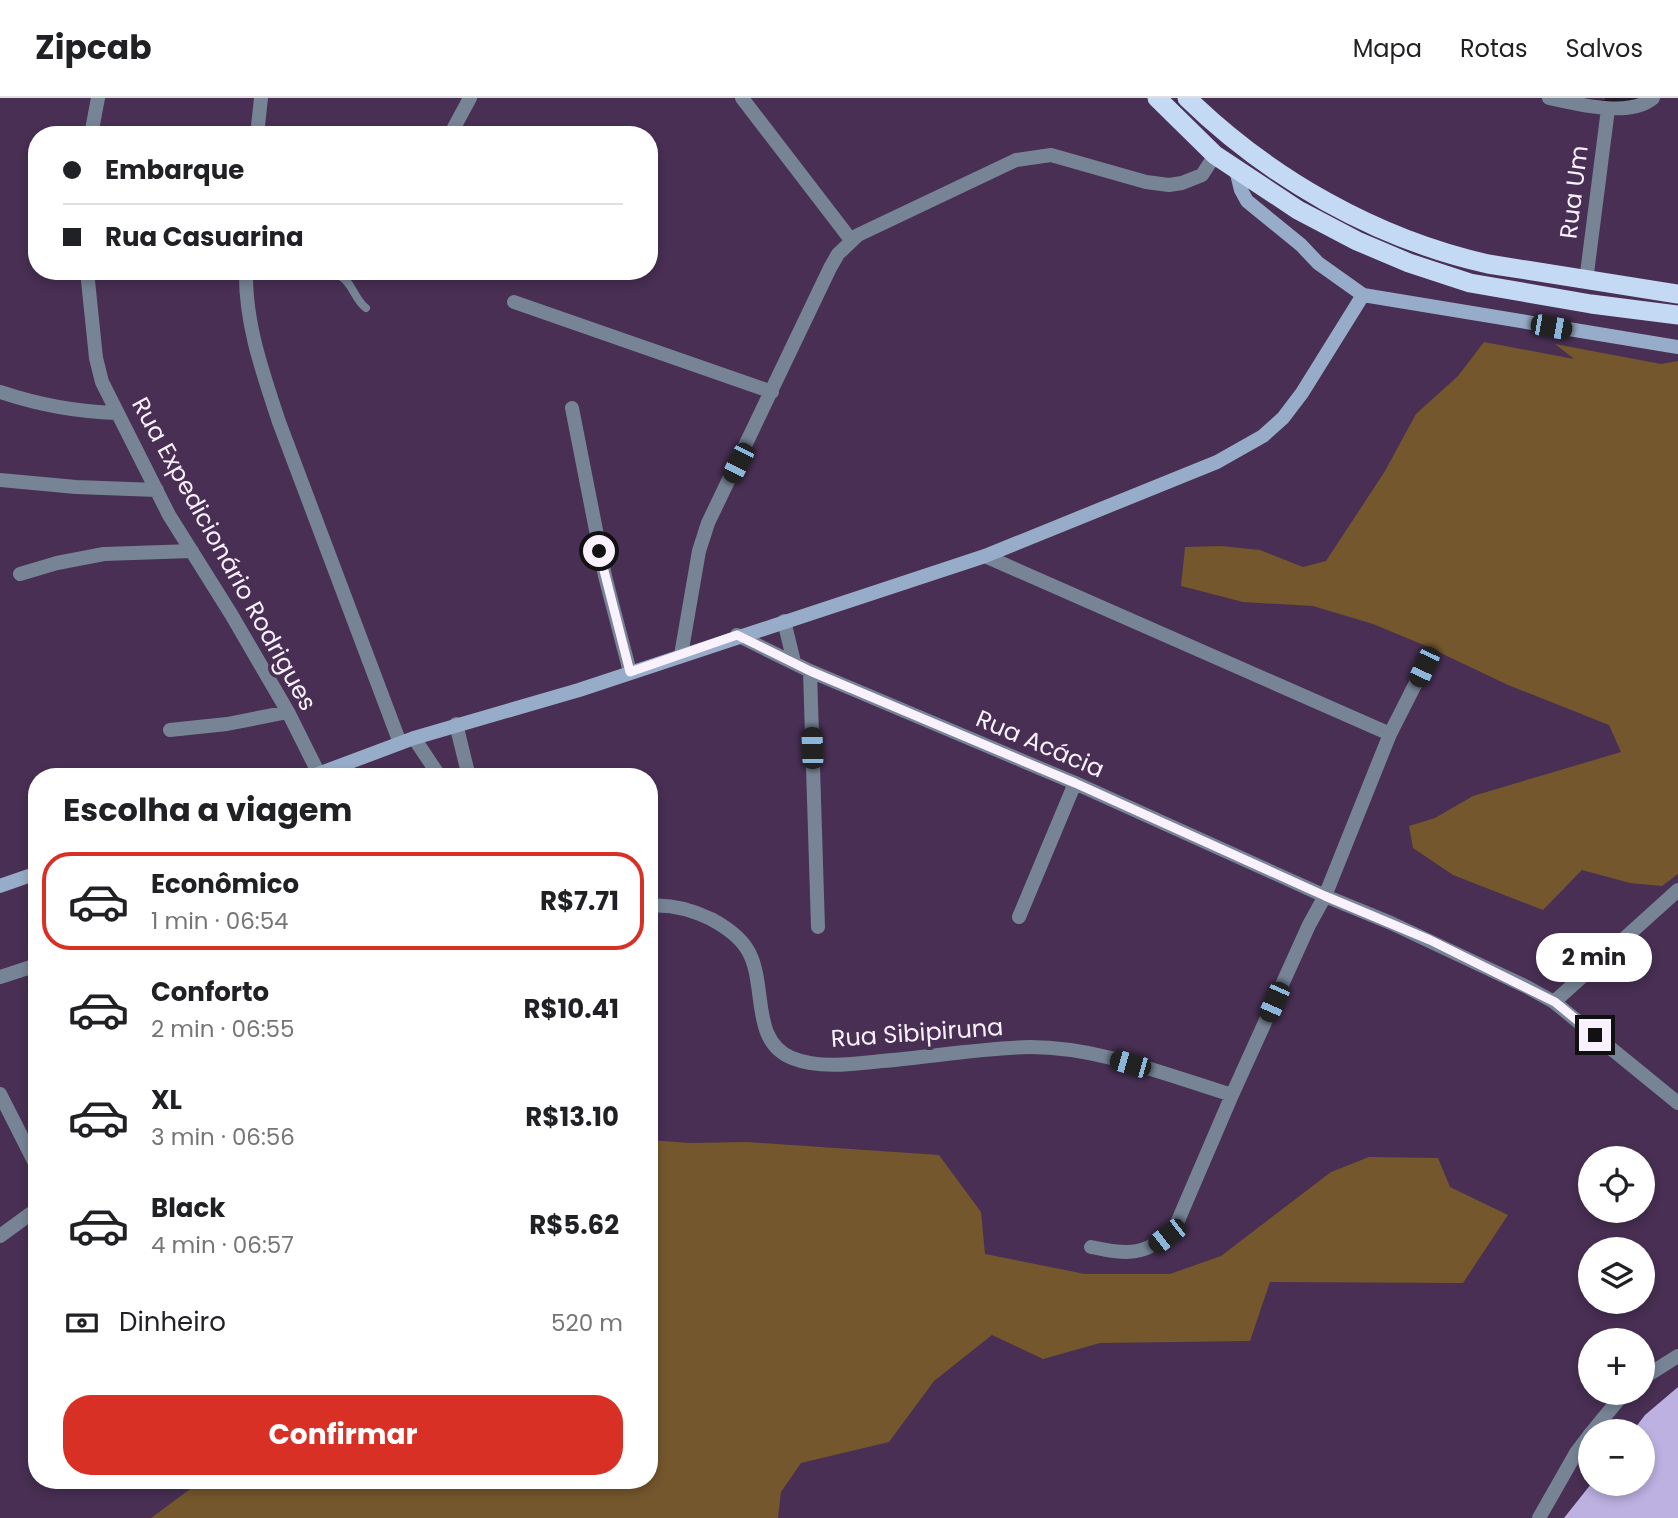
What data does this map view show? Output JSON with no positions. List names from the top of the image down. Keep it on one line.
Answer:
{"streets":{"street":["Rua Um","Rua Expedicionário Rodrigues","Rua Acácia","Rua Sibipiruna"]},"page":{"header":"Zipcab","nav":["Mapa","Rotas","Salvos"],"banner":["Embarque","Rua Casuarina"],"heading":"Escolha a viagem","list":[{"name":"Econômico","note":"1 min · 06:54","value":"R$7.71"},{"name":"Conforto","note":"2 min · 06:55","value":"R$10.41"},{"name":"XL","note":"3 min · 06:56","value":"R$13.10"},{"name":"Black","note":"4 min · 06:57","value":"R$5.62"}],"bubble":"2 min","map_buttons":["+","−"],"pay":["Dinheiro","520 m"],"buttons":"Confirmar"}}
